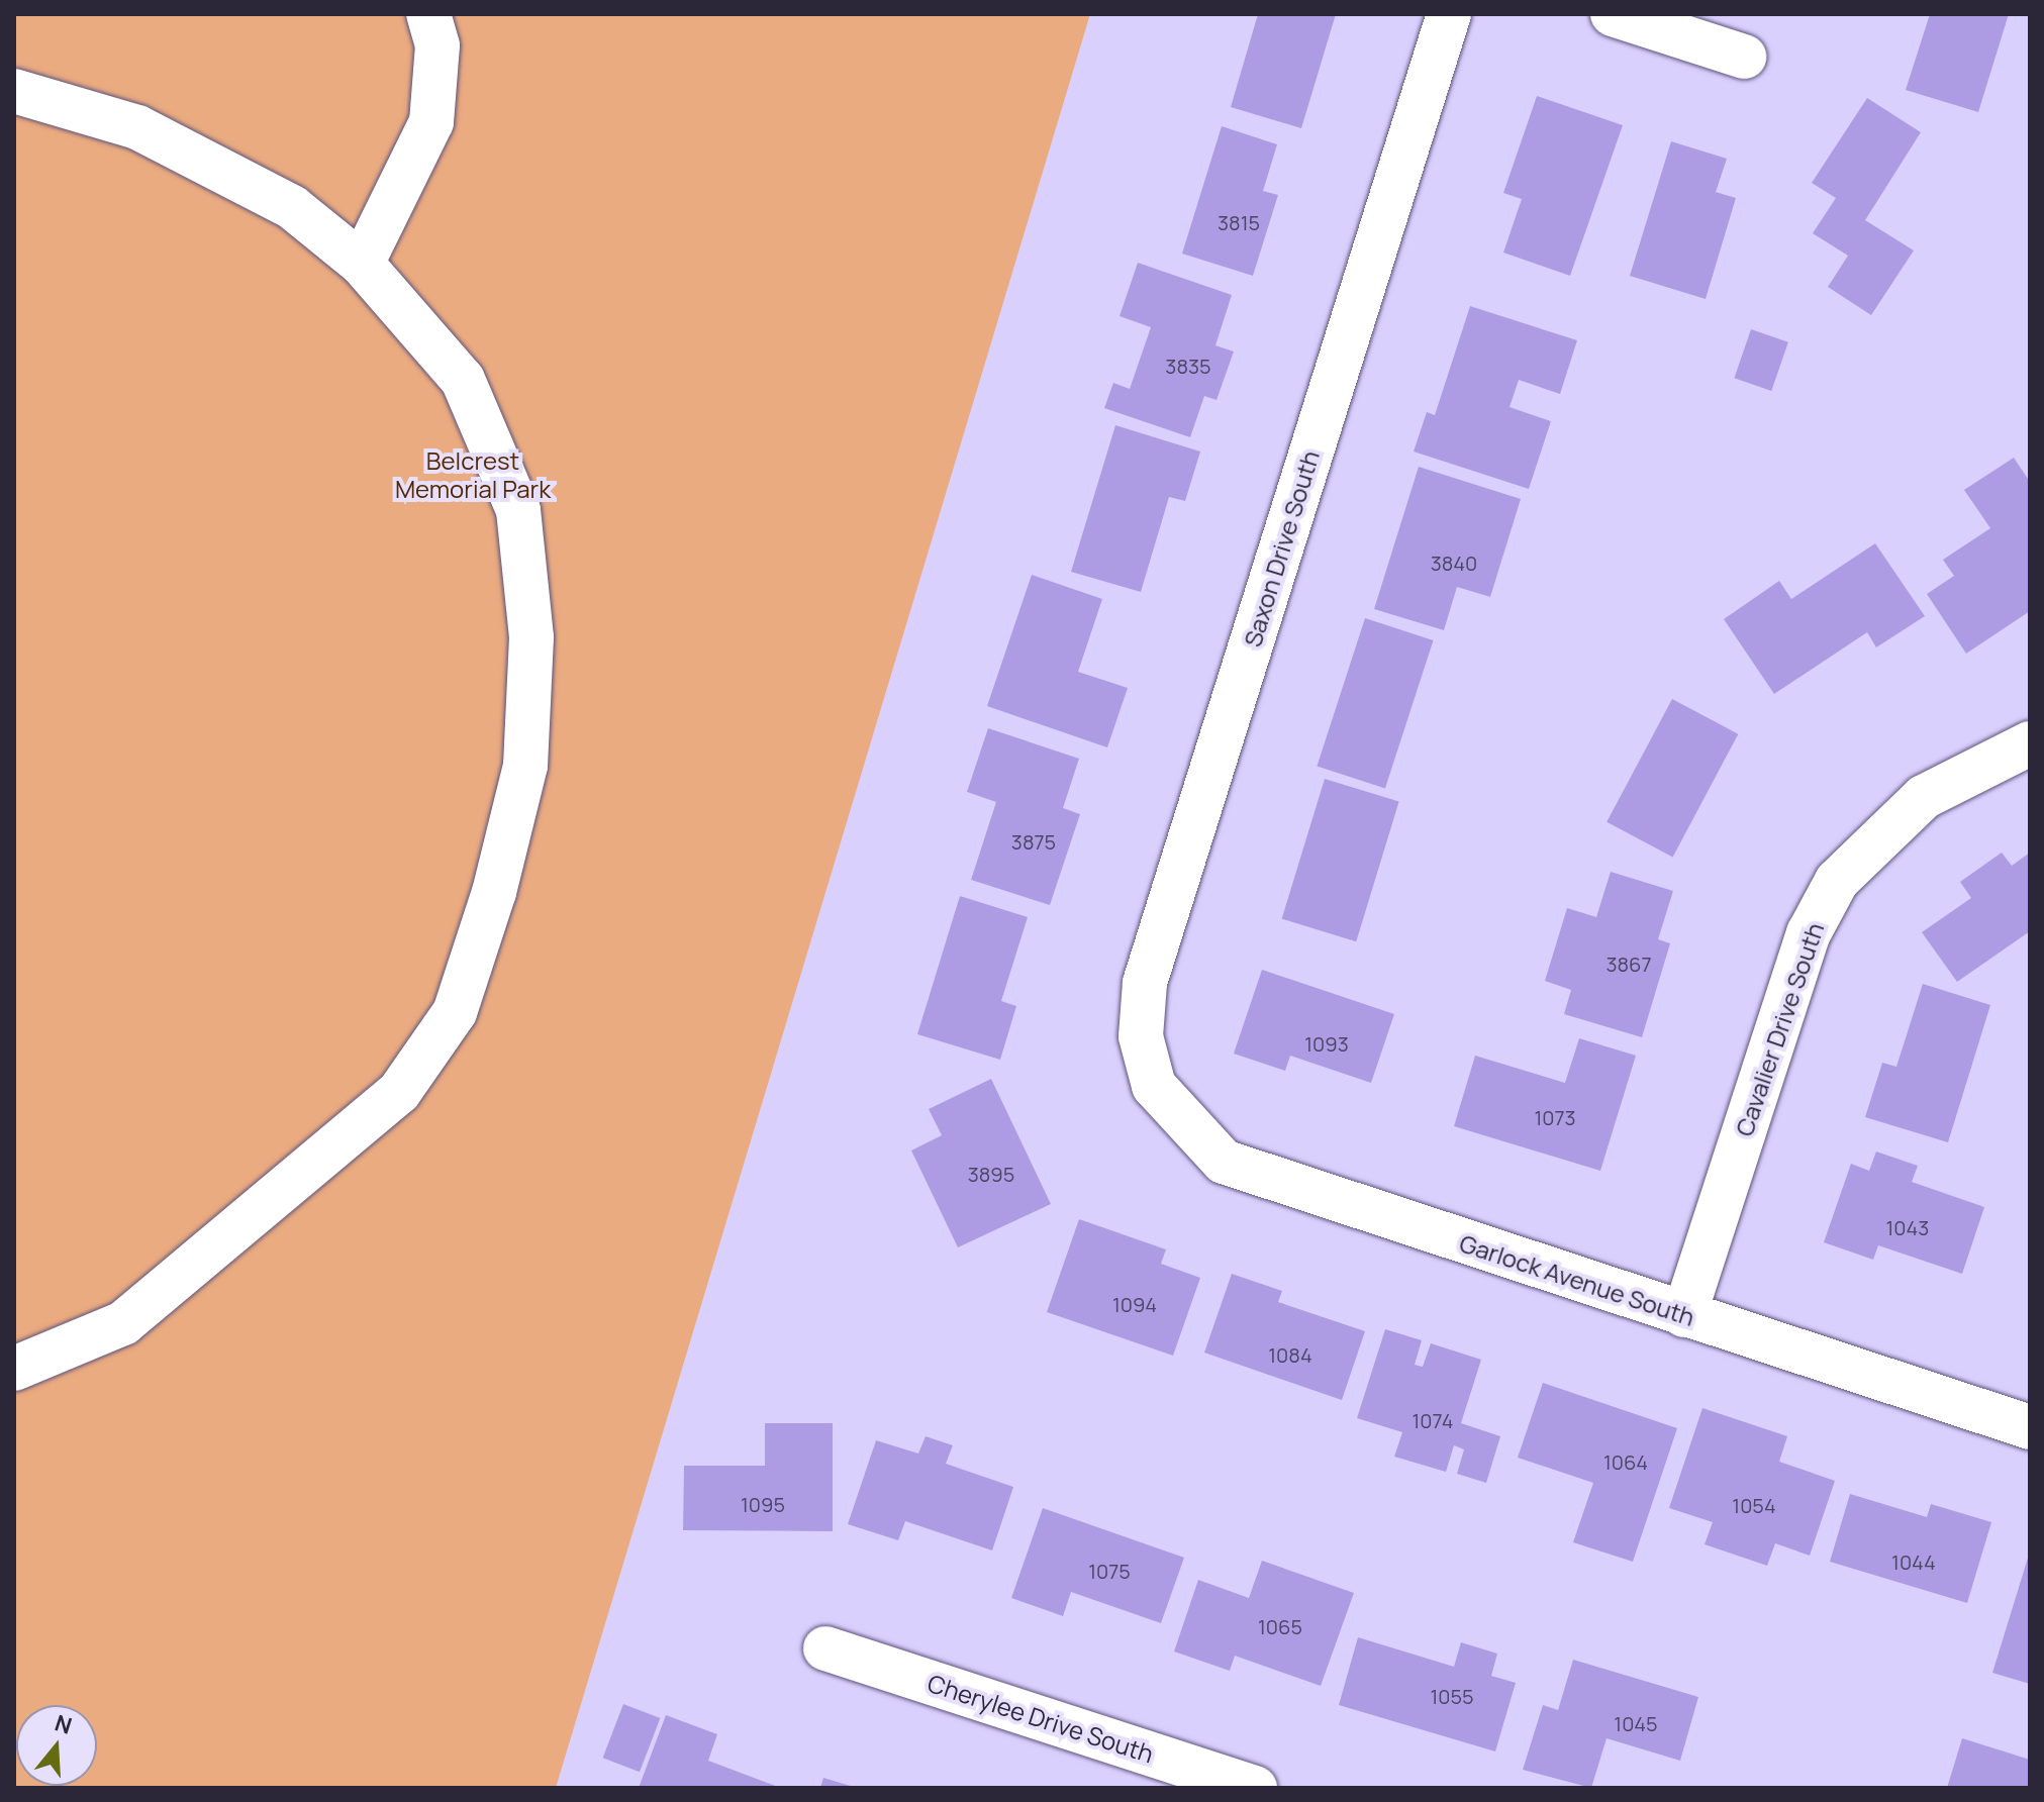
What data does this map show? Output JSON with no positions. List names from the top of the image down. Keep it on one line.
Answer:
{"streets":{"street":["Saxon Drive South","Cavalier Drive South","Garlock Avenue South","Cherylee Drive South"]},"crossings":[["Saxon Drive South","Garlock Avenue South"],["Cavalier Drive South","Garlock Avenue South"]],"parks":["Belcrest Memorial Park"],"house_numbers":["3815","3835","3840","3875","3867","1093","1073","3895","1043","1094","1084","1074","1064","1095","1054","1044","1075","1065","1055","1045"],"north":"top"}
